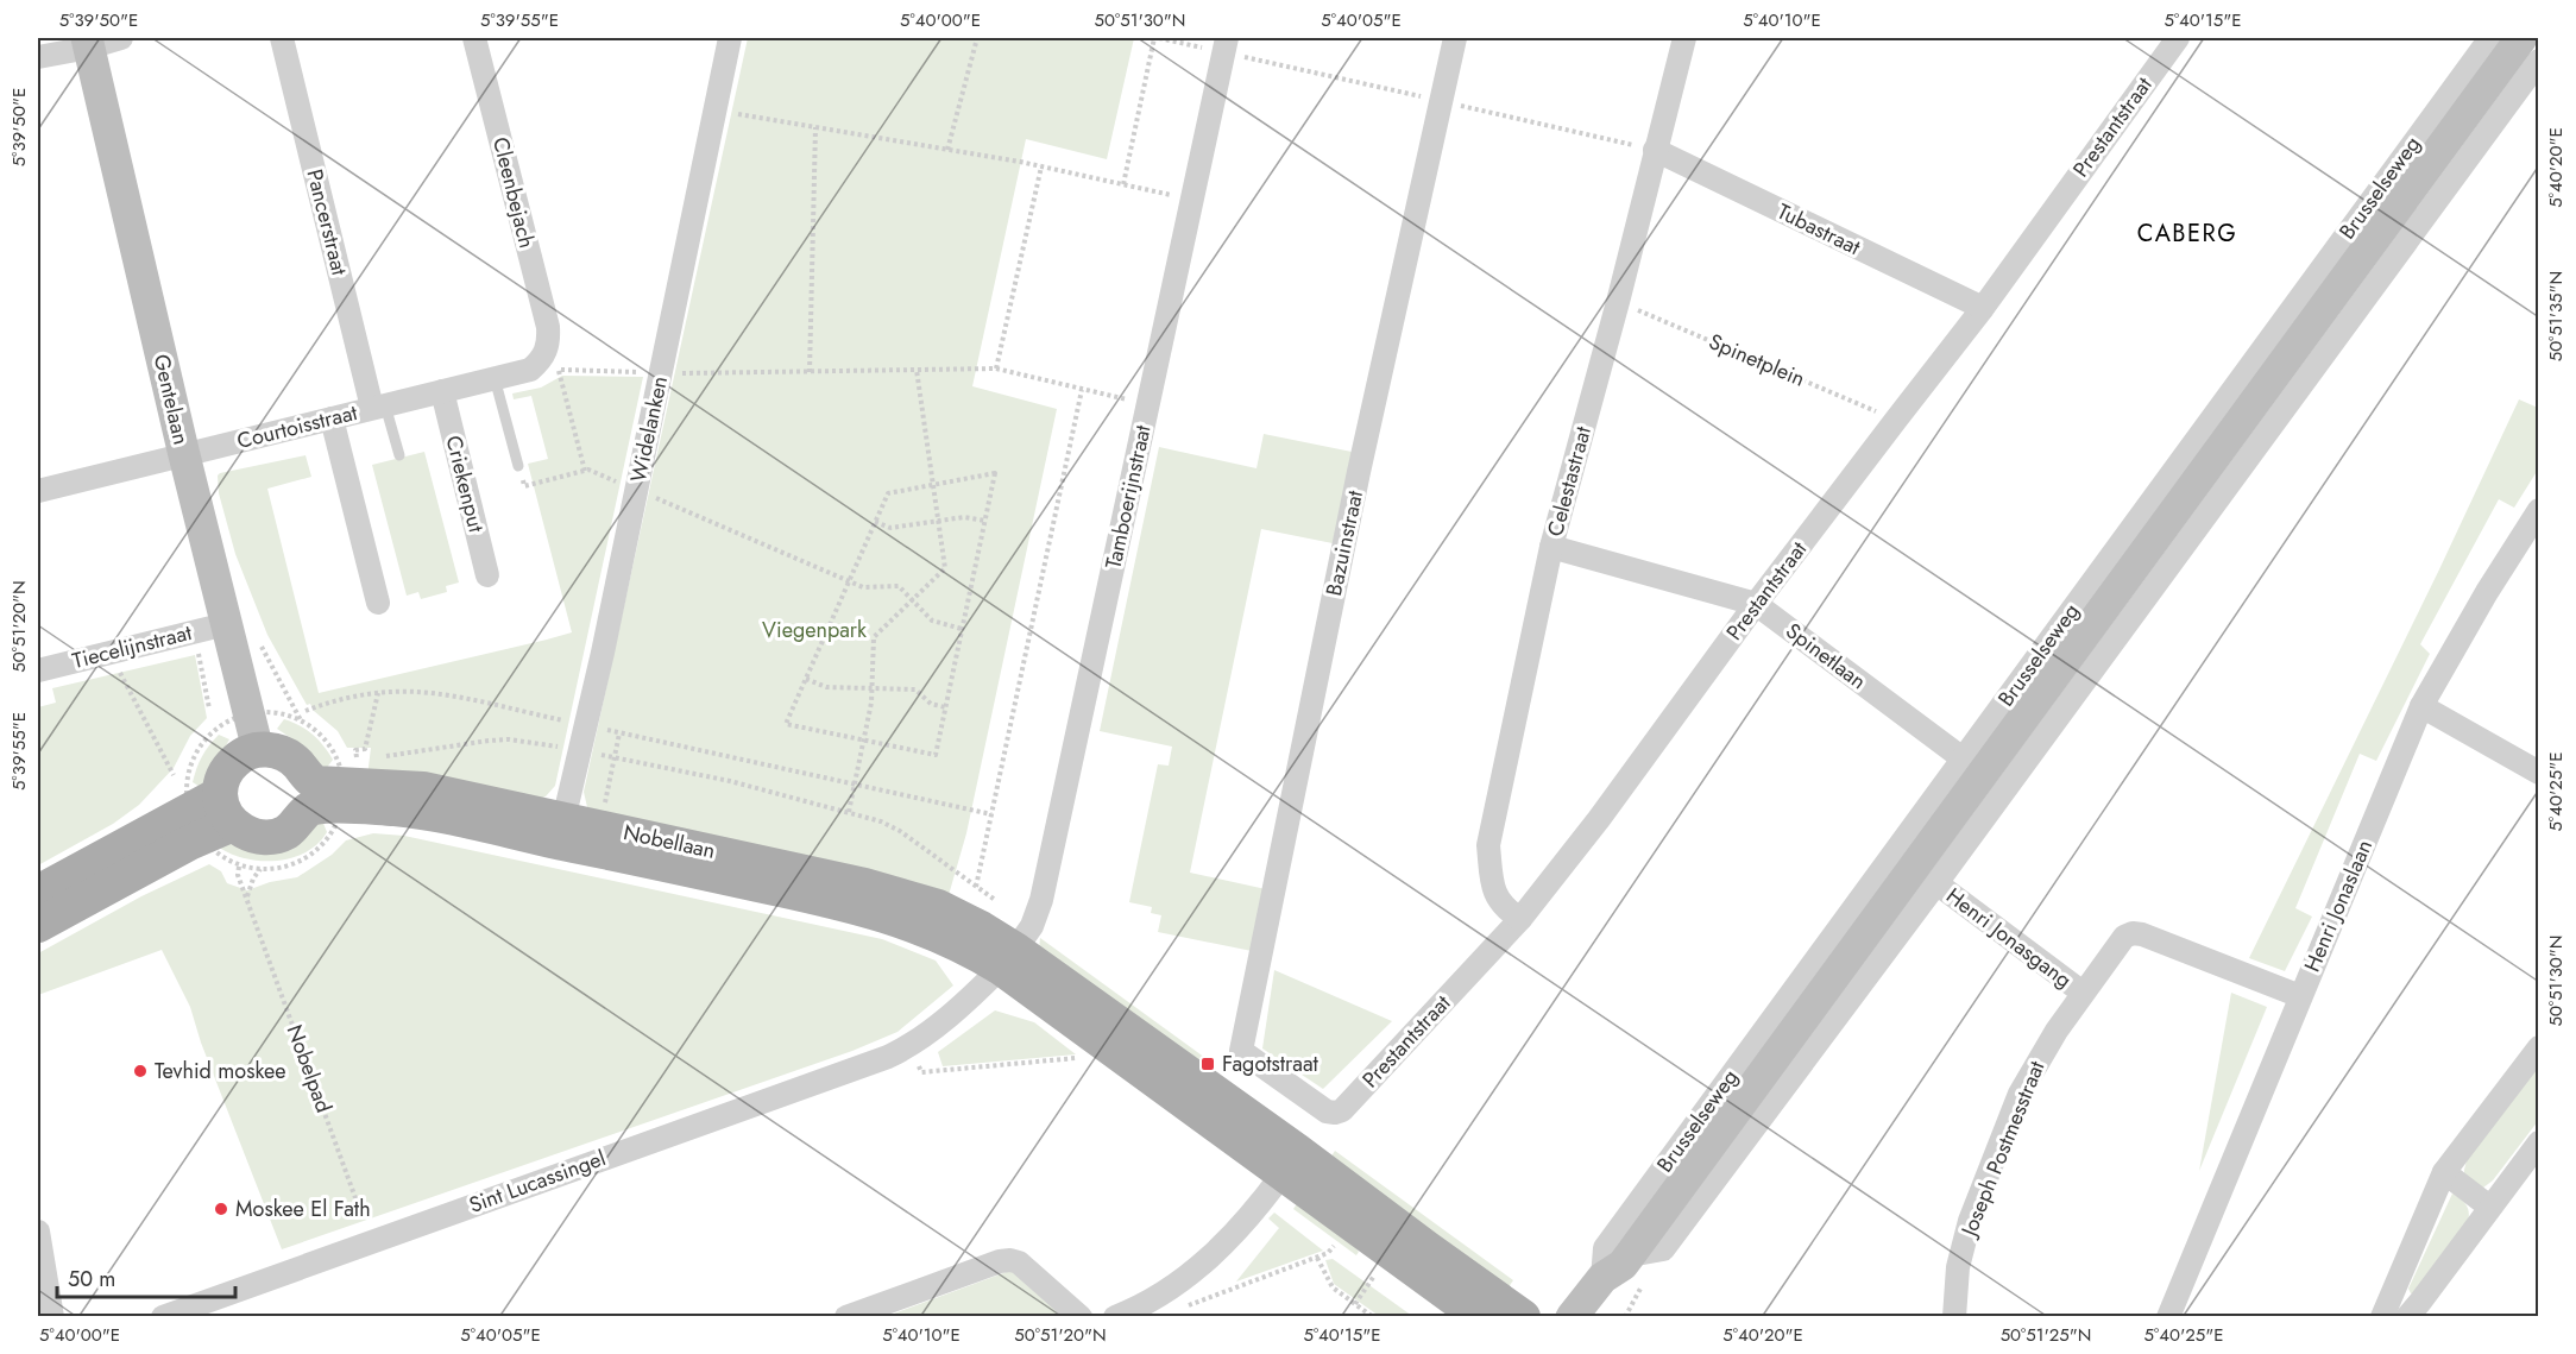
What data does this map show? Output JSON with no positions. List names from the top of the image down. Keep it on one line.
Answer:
{"streets":{"main road":["Nobellaan"],"street":["Prestantstraat","Brusselseweg","Cleenbejach","Pancerstraat","Tubastraat","Gentelaan","Courtoisstraat","Widelanken","Celestastraat","Criekenput","Tamboerijnstraat","Bazuinstraat","Tiecelijnstraat","Spinetlaan","Henri Jonaslaan","Henri Jonasgang","Joseph Postmesstraat","Sint Lucassingel"],"path":["Spinetplein","Nobelpad"]},"crossings":[["Prestantstraat","Tubastraat"],["Prestantstraat","Spinetplein"],["Prestantstraat","Celestastraat"],["Prestantstraat","Bazuinstraat"],["Prestantstraat","Spinetlaan"],["Brusselseweg","Spinetlaan"],["Cleenbejach","Courtoisstraat"],["Pancerstraat","Courtoisstraat"],["Tubastraat","Celestastraat"],["Spinetplein","Celestastraat"],["Gentelaan","Courtoisstraat"],["Gentelaan","Tiecelijnstraat"],["Courtoisstraat","Criekenput"],["Widelanken","Nobellaan"],["Celestastraat","Spinetlaan"],["Tamboerijnstraat","Nobellaan"],["Tamboerijnstraat","Sint Lucassingel"],["Nobellaan","Sint Lucassingel"],["Henri Jonaslaan","Joseph Postmesstraat"],["Henri Jonasgang","Joseph Postmesstraat"],["Nobelpad","Sint Lucassingel"]],"districts":["CABERG"],"parks":["Viegenpark"],"places":{"transit":["Fagotstraat"],"other":["Tevhid moskee","Moskee El Fath"]},"scale_bar":"50 m","coordinates":["5°39'50\"E","5°39'55\"E","5°40'00\"E","50°51'30\"N","5°40'05\"E","5°40'10\"E","5°40'15\"E","5°40'20\"E","50°51'35\"N","50°51'20\"N","5°40'25\"E","50°51'25\"N"]}
